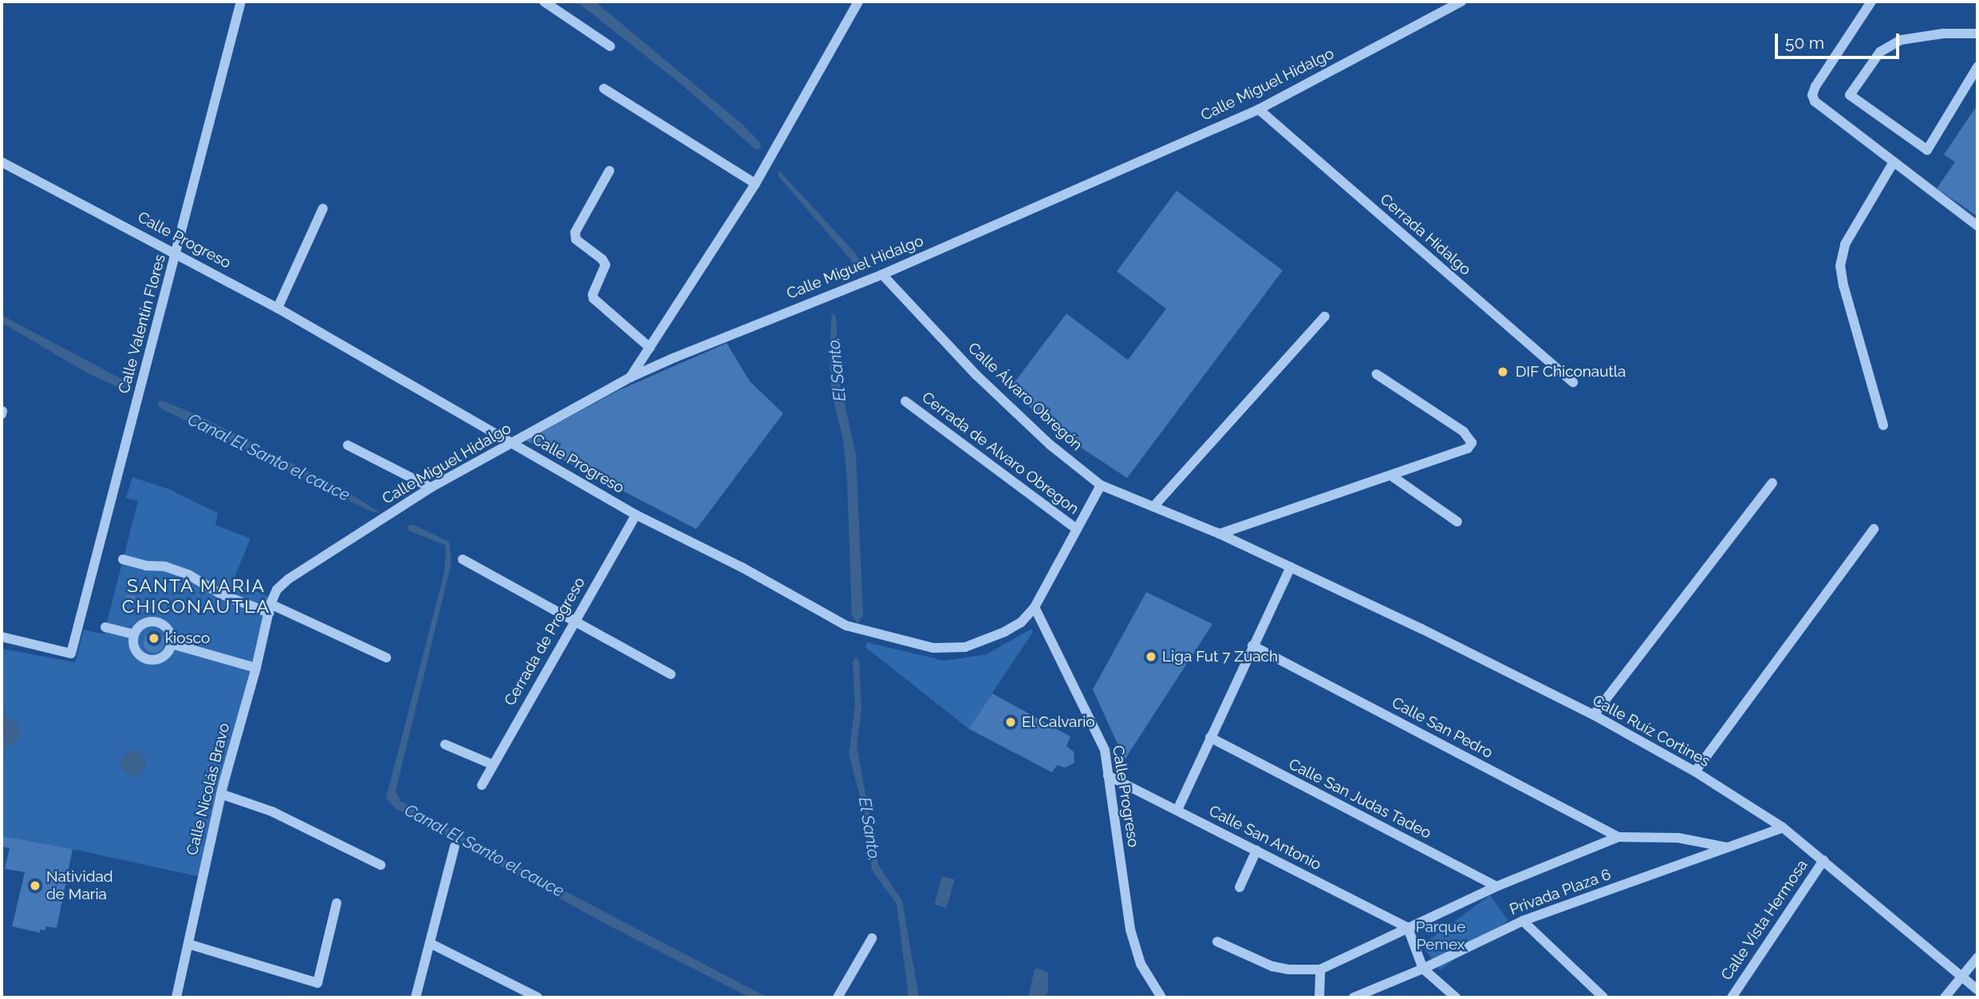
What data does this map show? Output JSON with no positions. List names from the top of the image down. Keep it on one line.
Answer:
{"streets":{"street":["Calle Miguel Hidalgo","Cerrada Hidalgo","Calle Progreso","Calle Valentín Flores","Calle Álvaro Obregón","Cerrada de Alvaro Obregon","Cerrada de Progreso","Calle San Pedro","Calle Ruíz Cortines","Calle Nicolás Bravo","Calle San Judas Tadeo","Calle San Antonio","Privada Plaza 6","Calle Vista Hermosa"]},"crossings":[["Calle Miguel Hidalgo","Cerrada Hidalgo"],["Calle Miguel Hidalgo","Calle Progreso"],["Calle Miguel Hidalgo","Calle Álvaro Obregón"],["Calle Miguel Hidalgo","Calle Nicolás Bravo"],["Calle Progreso","Calle Valentín Flores"],["Calle Progreso","Calle Álvaro Obregón"],["Calle Progreso","Cerrada de Alvaro Obregon"],["Calle Progreso","Cerrada de Progreso"],["Calle Progreso","Calle San Antonio"],["Calle Álvaro Obregón","Calle Ruíz Cortines"],["Calle Ruíz Cortines","Privada Plaza 6"],["Calle Ruíz Cortines","Calle Vista Hermosa"]],"districts":["SANTA MARIA CHICONAUTLA"],"water":["El Santo.","Canal El Santo el cauce"],"parks":["Parque Pemex"],"places":["DIF Chiconautla","kiosco","Liga Fut 7 Zuach","El Calvario","Natividad de Maria"],"scale_bar":"50 m"}
